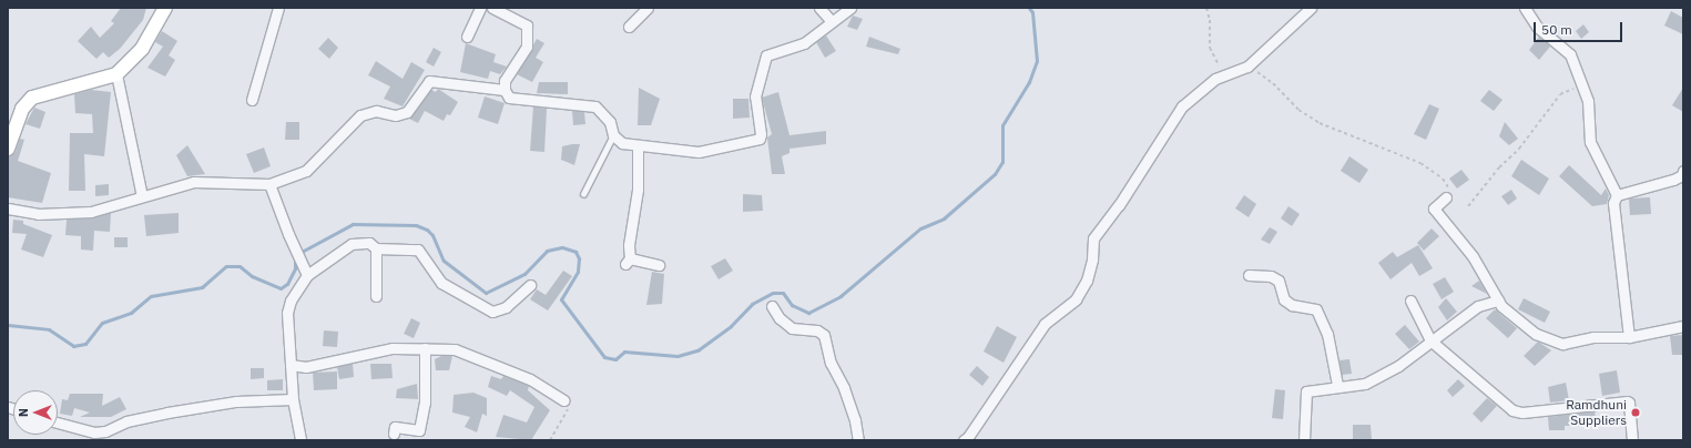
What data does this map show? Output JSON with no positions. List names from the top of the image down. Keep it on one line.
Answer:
{"places":["Ramdhuni Suppliers"],"scale_bar":"50 m","north":"left"}
